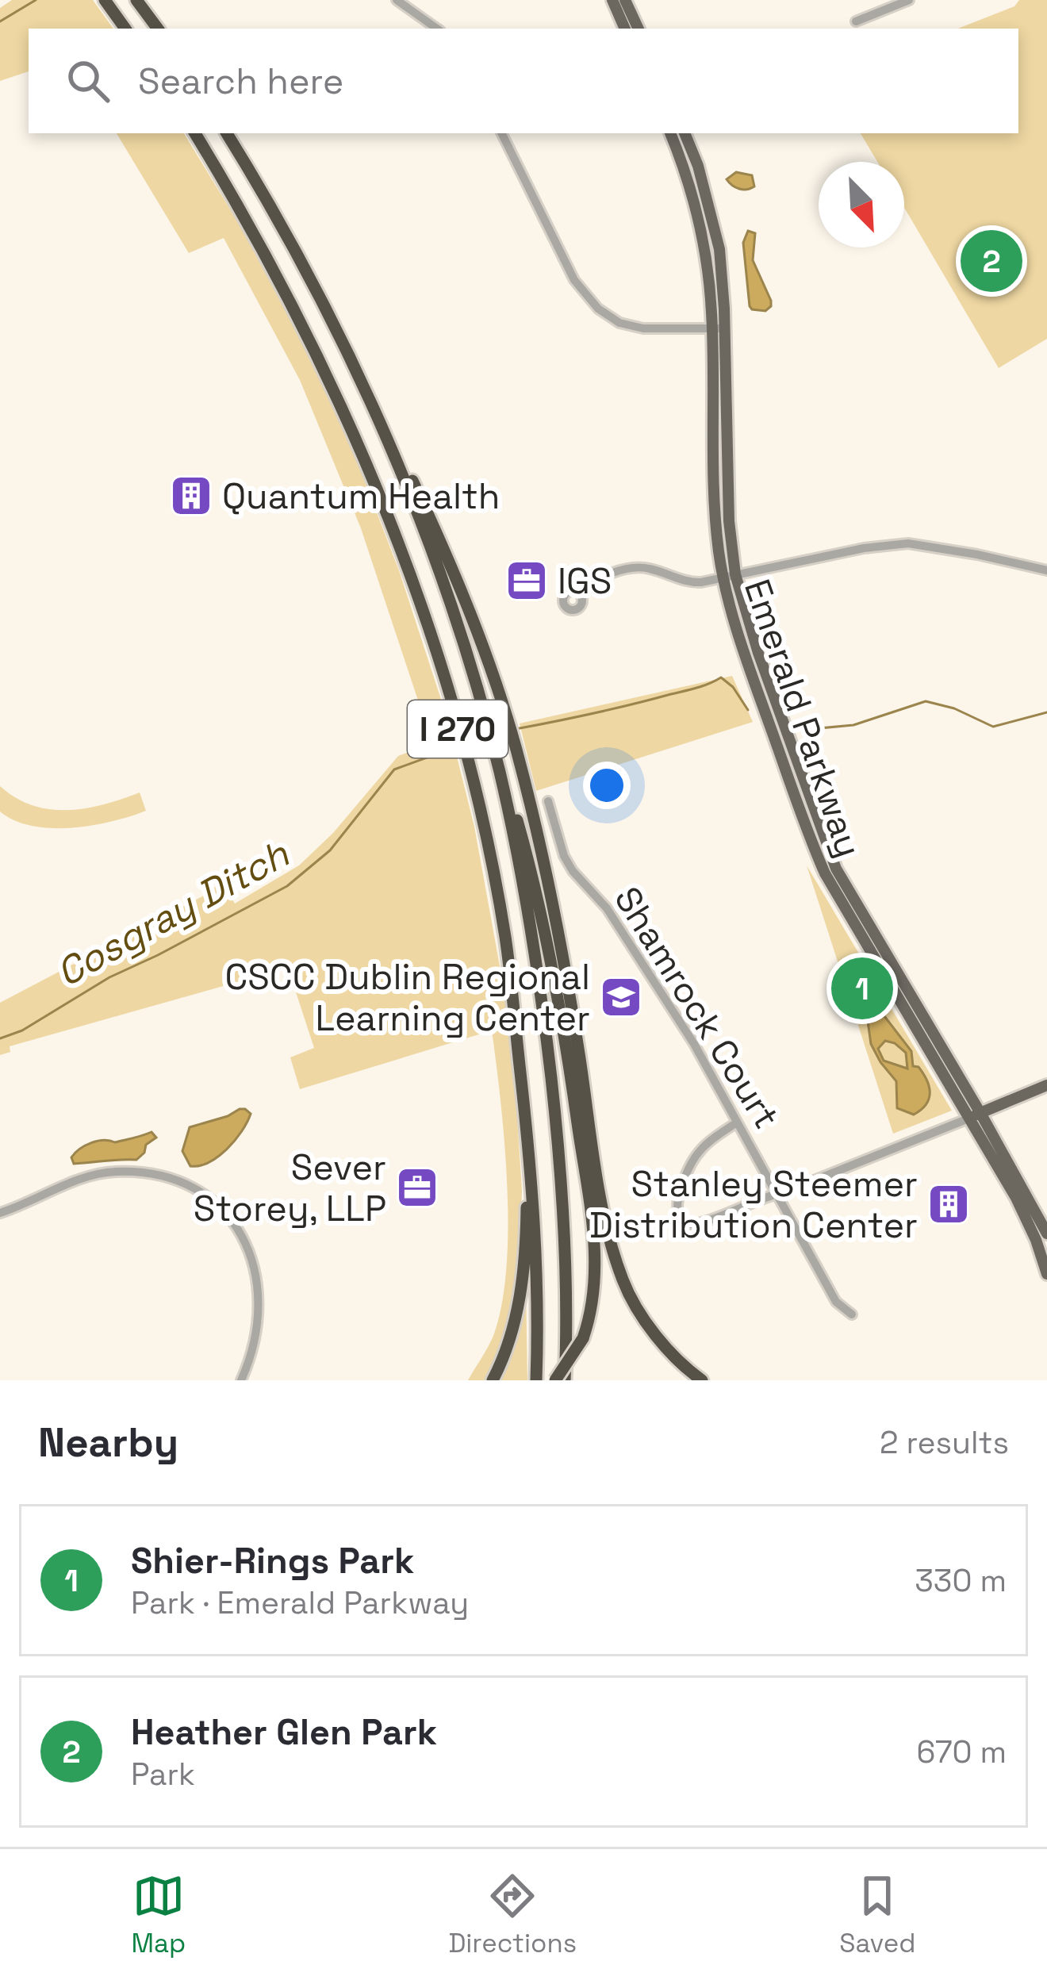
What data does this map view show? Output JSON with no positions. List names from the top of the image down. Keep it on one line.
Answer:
{"streets":{"highway":["I 270"],"main road":["Emerald Parkway"],"street":["Shamrock Court"]},"water":["Cosgray Ditch"],"places":{"building":["Quantum Health","Stanley Steemer Distribution Center"],"office":["IGS","Sever Storey, LLP"],"school or university":["CSCC Dublin Regional Learning Center"]},"north":"bottom right","page":{"search":"Search here","pins":["2","1"],"heading":["Nearby","2 results"],"list":[{"mark":"1","name":"Shier-Rings Park","note":"Park · Emerald Parkway","value":"330 m"},{"mark":"2","name":"Heather Glen Park","note":"Park","value":"670 m"}],"nav":["Map","Directions","Saved"]}}
